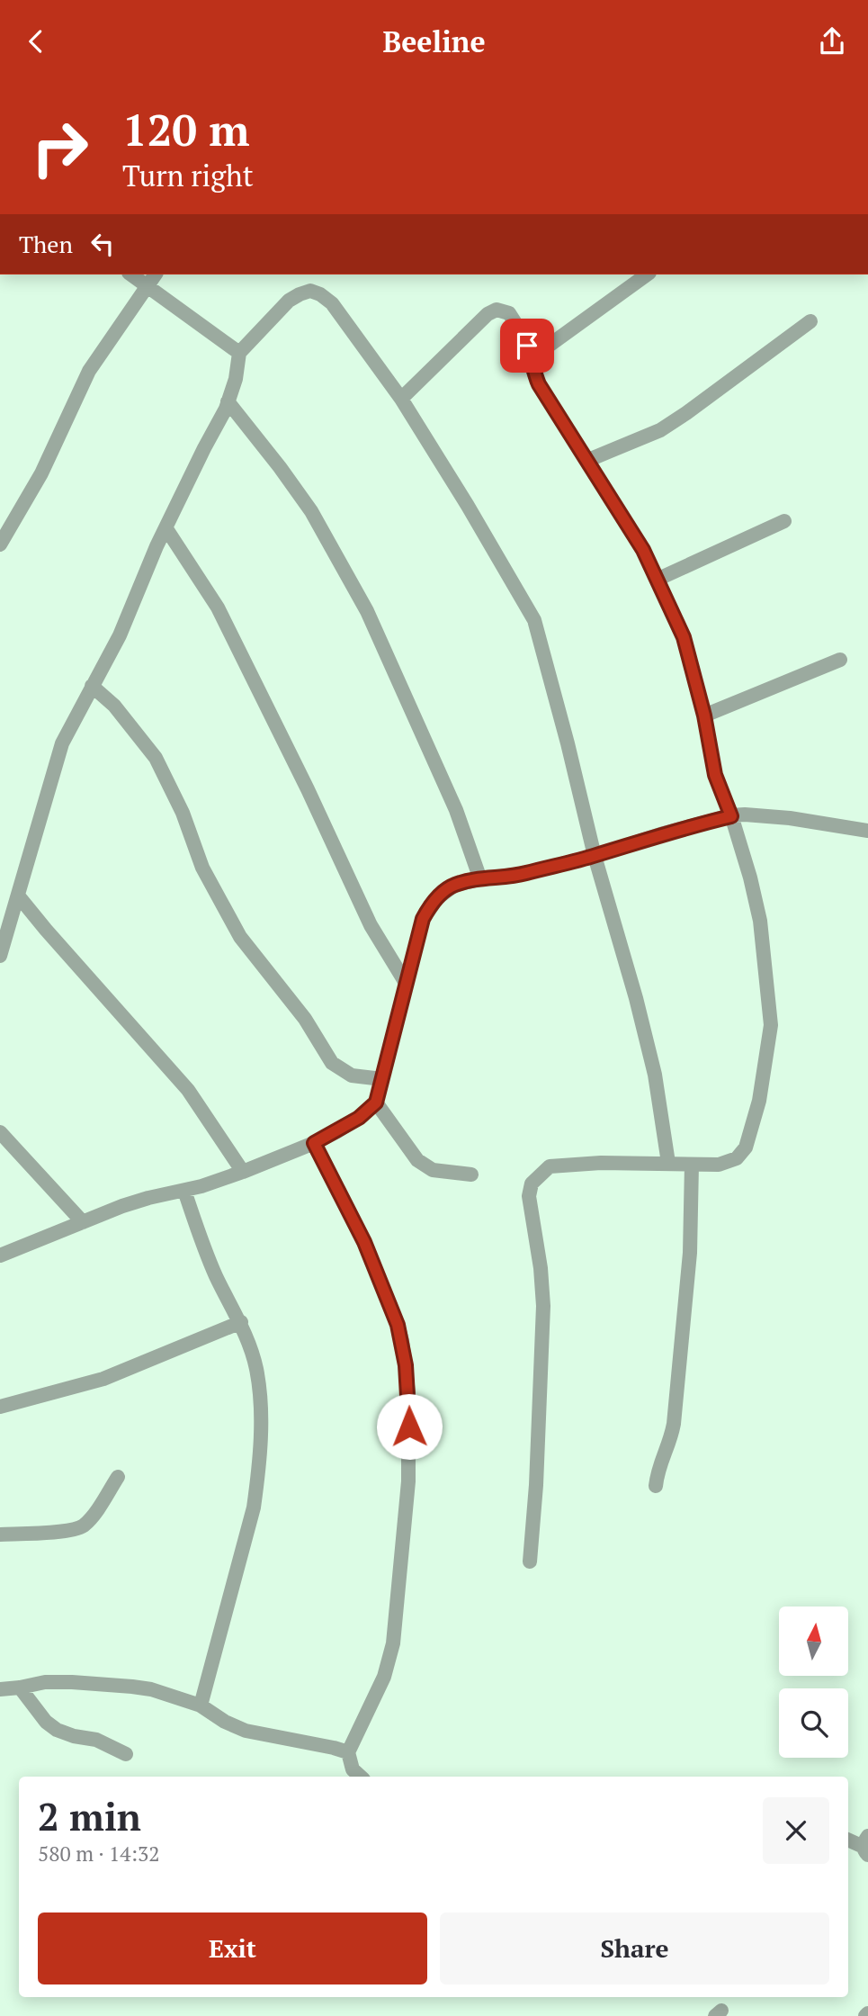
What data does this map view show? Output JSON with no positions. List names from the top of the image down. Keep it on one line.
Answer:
{"north":"top","page":{"header":"Beeline","turn":["120 m","Turn right"],"then":"Then","heading":["2 min","580 m · 14:32"],"buttons":["Exit","Share"]}}
